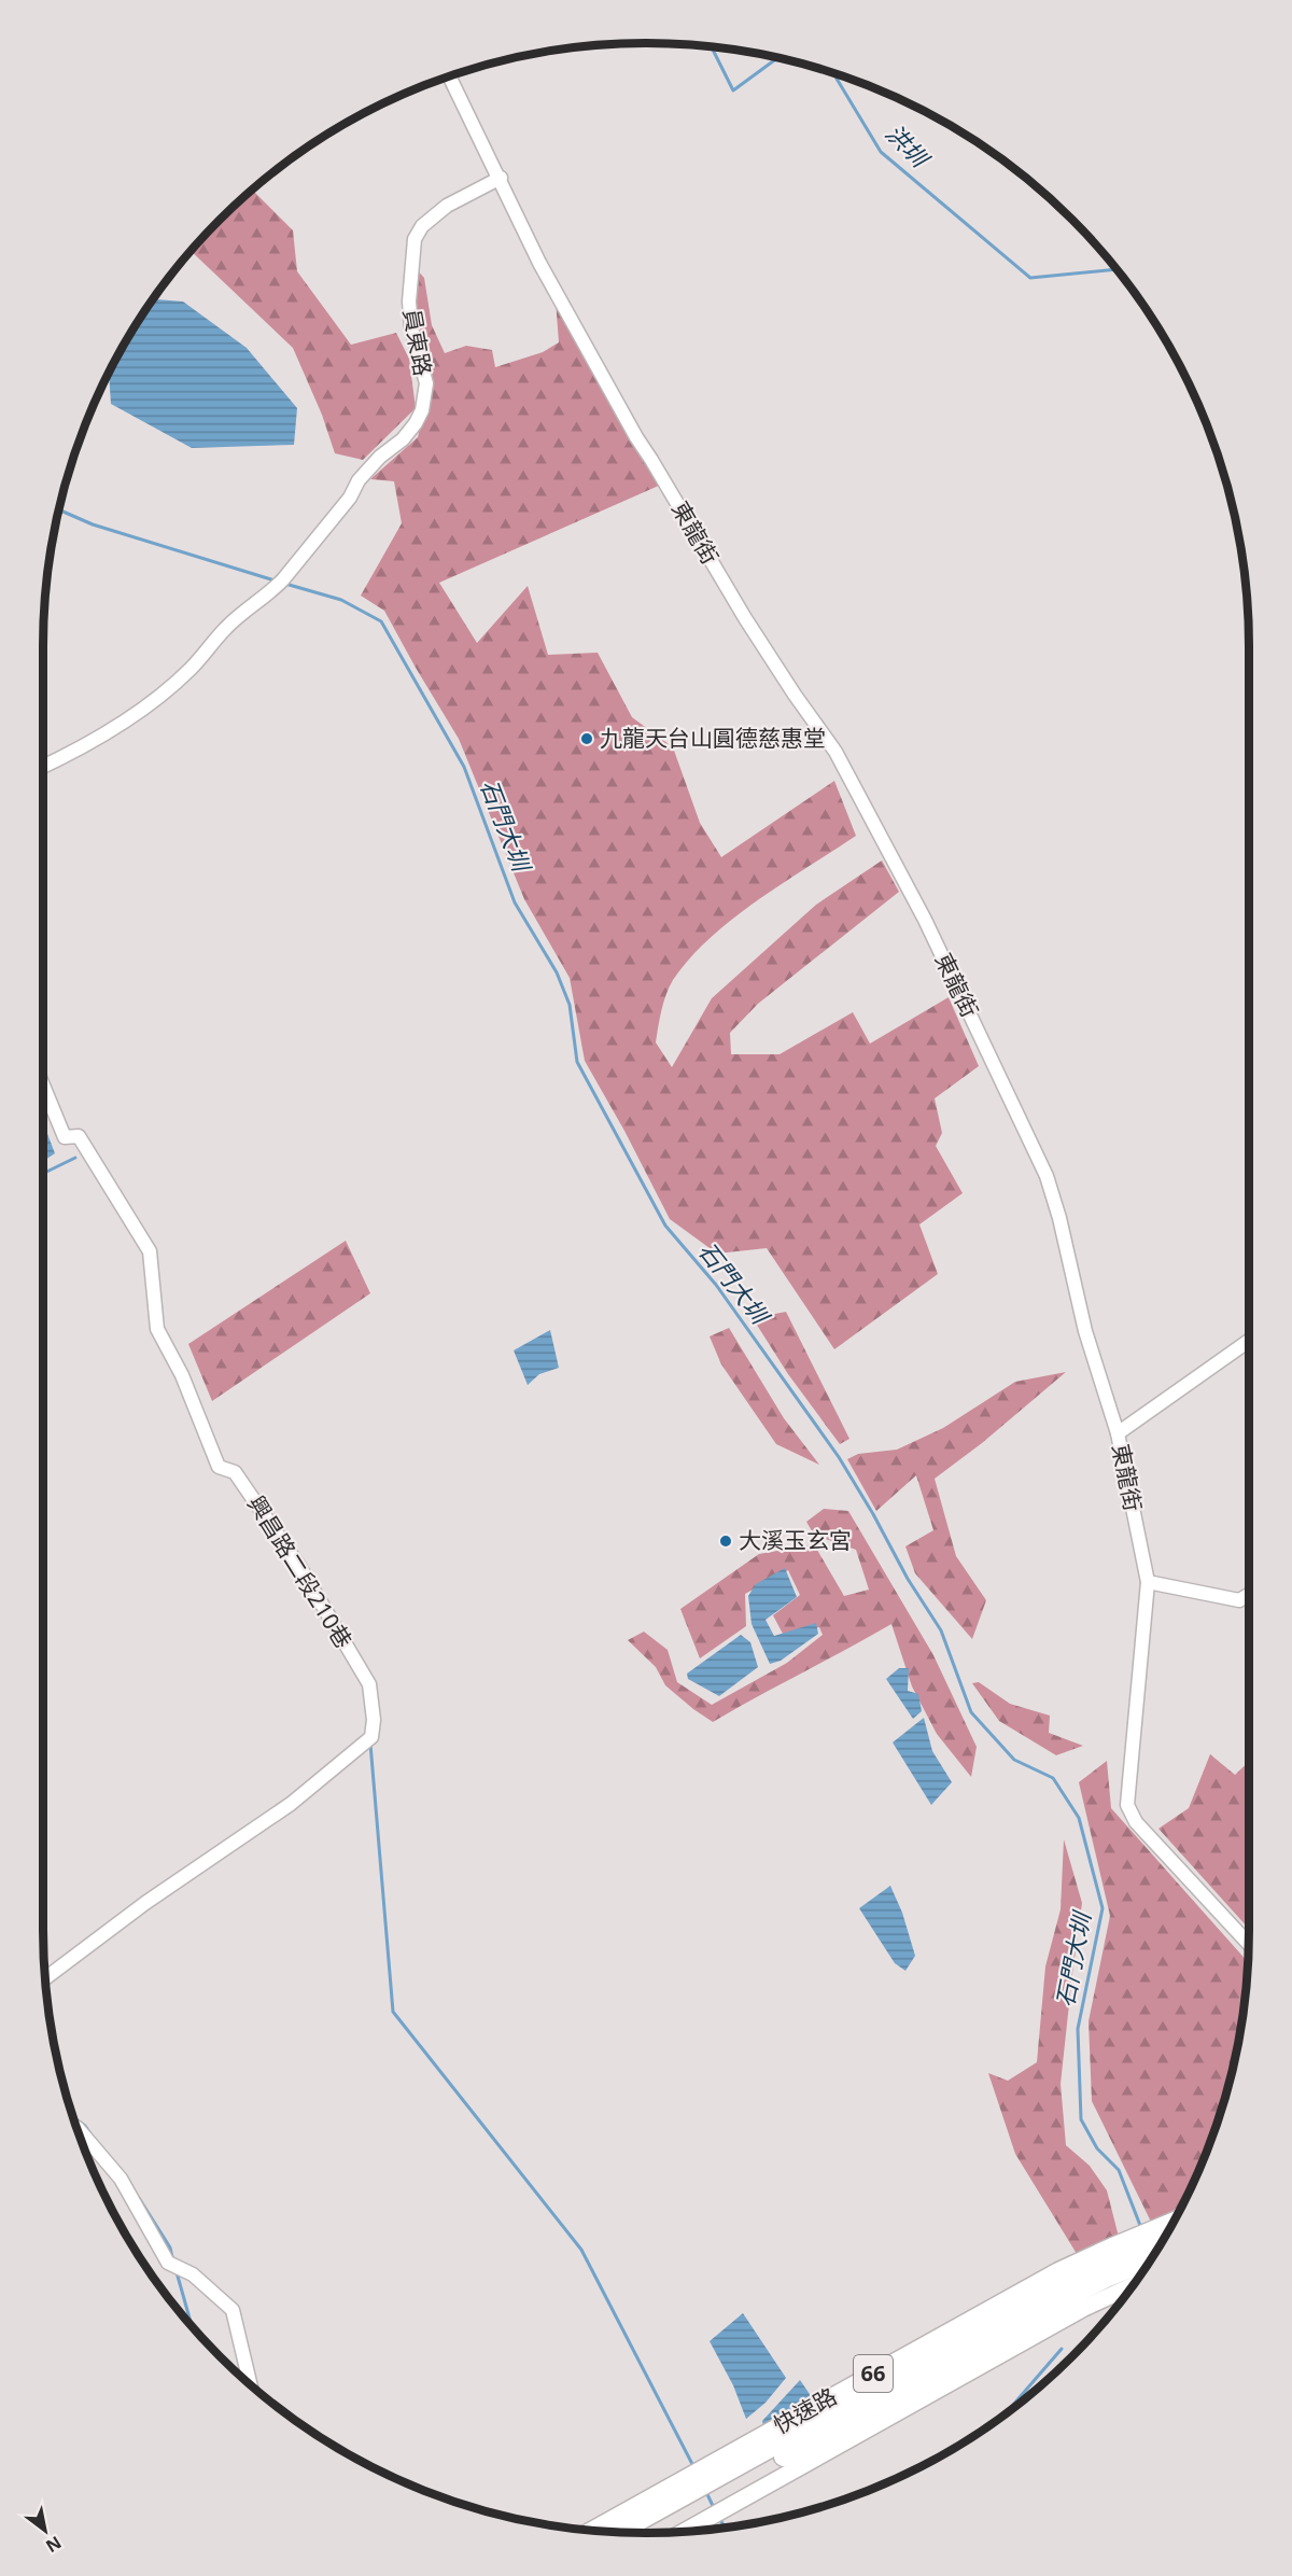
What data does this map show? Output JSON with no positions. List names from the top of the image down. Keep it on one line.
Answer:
{"streets":{"highway":["66"],"main road":["快速路"],"street":["員東路","東龍街","興昌路二段210巷"]},"crossings":[["員東路","東龍街"],["66","快速路"]],"water":["洪圳","石門大圳"],"places":["九龍天台山圓德慈惠堂","大溪玉玄宮"],"north":"bottom right"}
